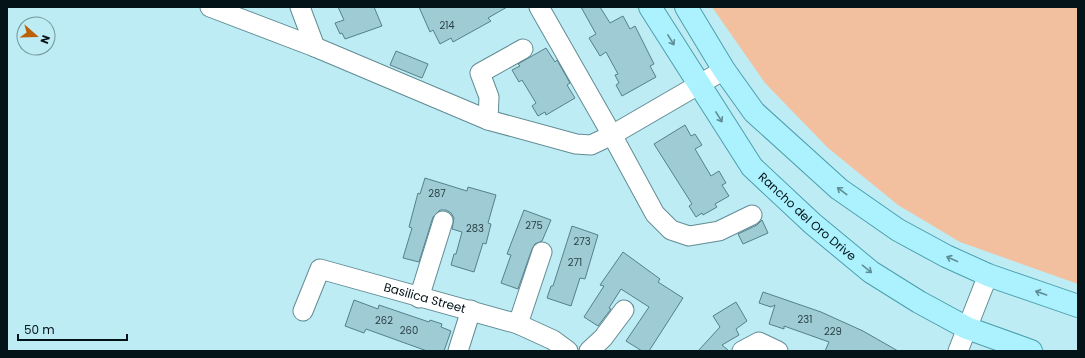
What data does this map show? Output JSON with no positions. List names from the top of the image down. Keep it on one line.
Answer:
{"streets":{"main road":["Rancho del Oro Drive"],"street":["Basilica Street"]},"house_numbers":["214","287","275","283","273","271","231","262","260","229"],"scale_bar":"50 m","north":"right"}
